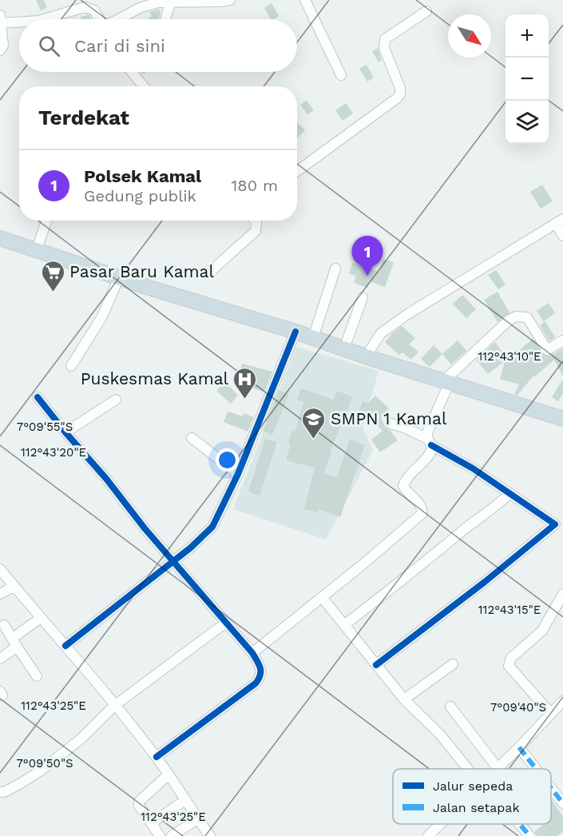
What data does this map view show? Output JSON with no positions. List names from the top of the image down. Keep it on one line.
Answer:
{"places":{"supermarket":["Pasar Baru Kamal"],"hospital":["Puskesmas Kamal"],"school or university":["SMPN 1 Kamal"]},"legend":["Jalur sepeda","Jalan setapak"],"north":"bottom right","page":{"map_buttons":["+","−"],"search":"Cari di sini","heading":"Terdekat","list":[{"mark":"1","name":"Polsek Kamal","note":"Gedung publik","value":"180 m"}],"pins":"1"},"coordinates":["112°43'10\"E","7°09'55\"S","112°43'20\"E","112°43'15\"E","112°43'25\"E","7°09'40\"S","7°09'50\"S"]}
